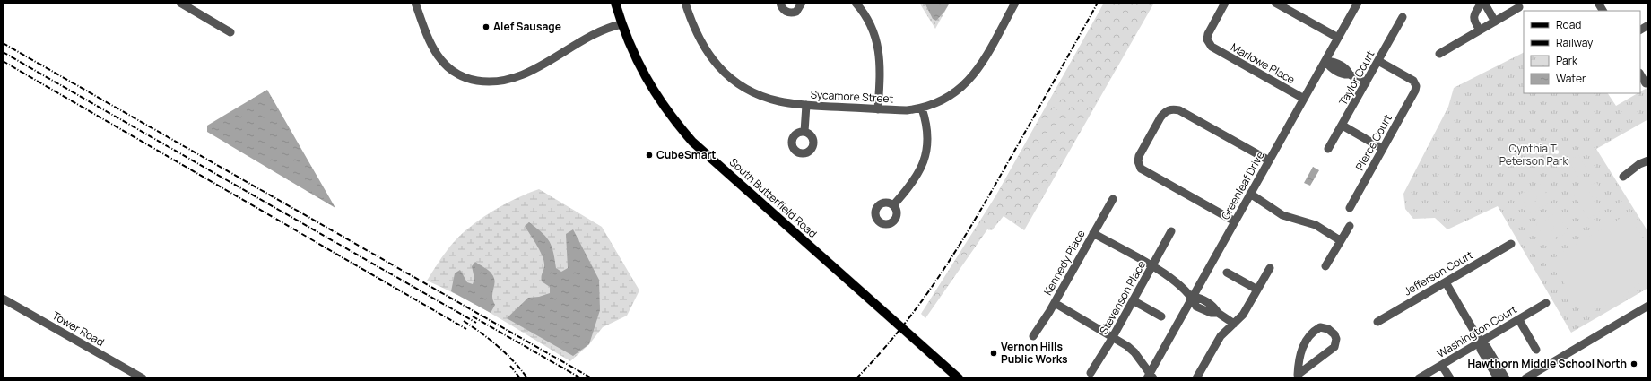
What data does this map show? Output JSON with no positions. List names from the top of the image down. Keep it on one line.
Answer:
{"streets":{"main road":["South Butterfield Road"],"street":["Marlowe Place","Taylor Court","Sycamore Street","Pierce Court","Greenleaf Drive","Kennedy Place","Jefferson Court","Stevenson Place","Tower Road","Washington Court"]},"crossings":[["Marlowe Place","Greenleaf Drive"],["Taylor Court","Pierce Court"]],"parks":["Cynthia T. Peterson Park"],"places":["Alef Sausage","CubeSmart","Vernon Hills Public Works","Hawthorn Middle School North"],"legend":["Road","Railway","Park","Water"]}
